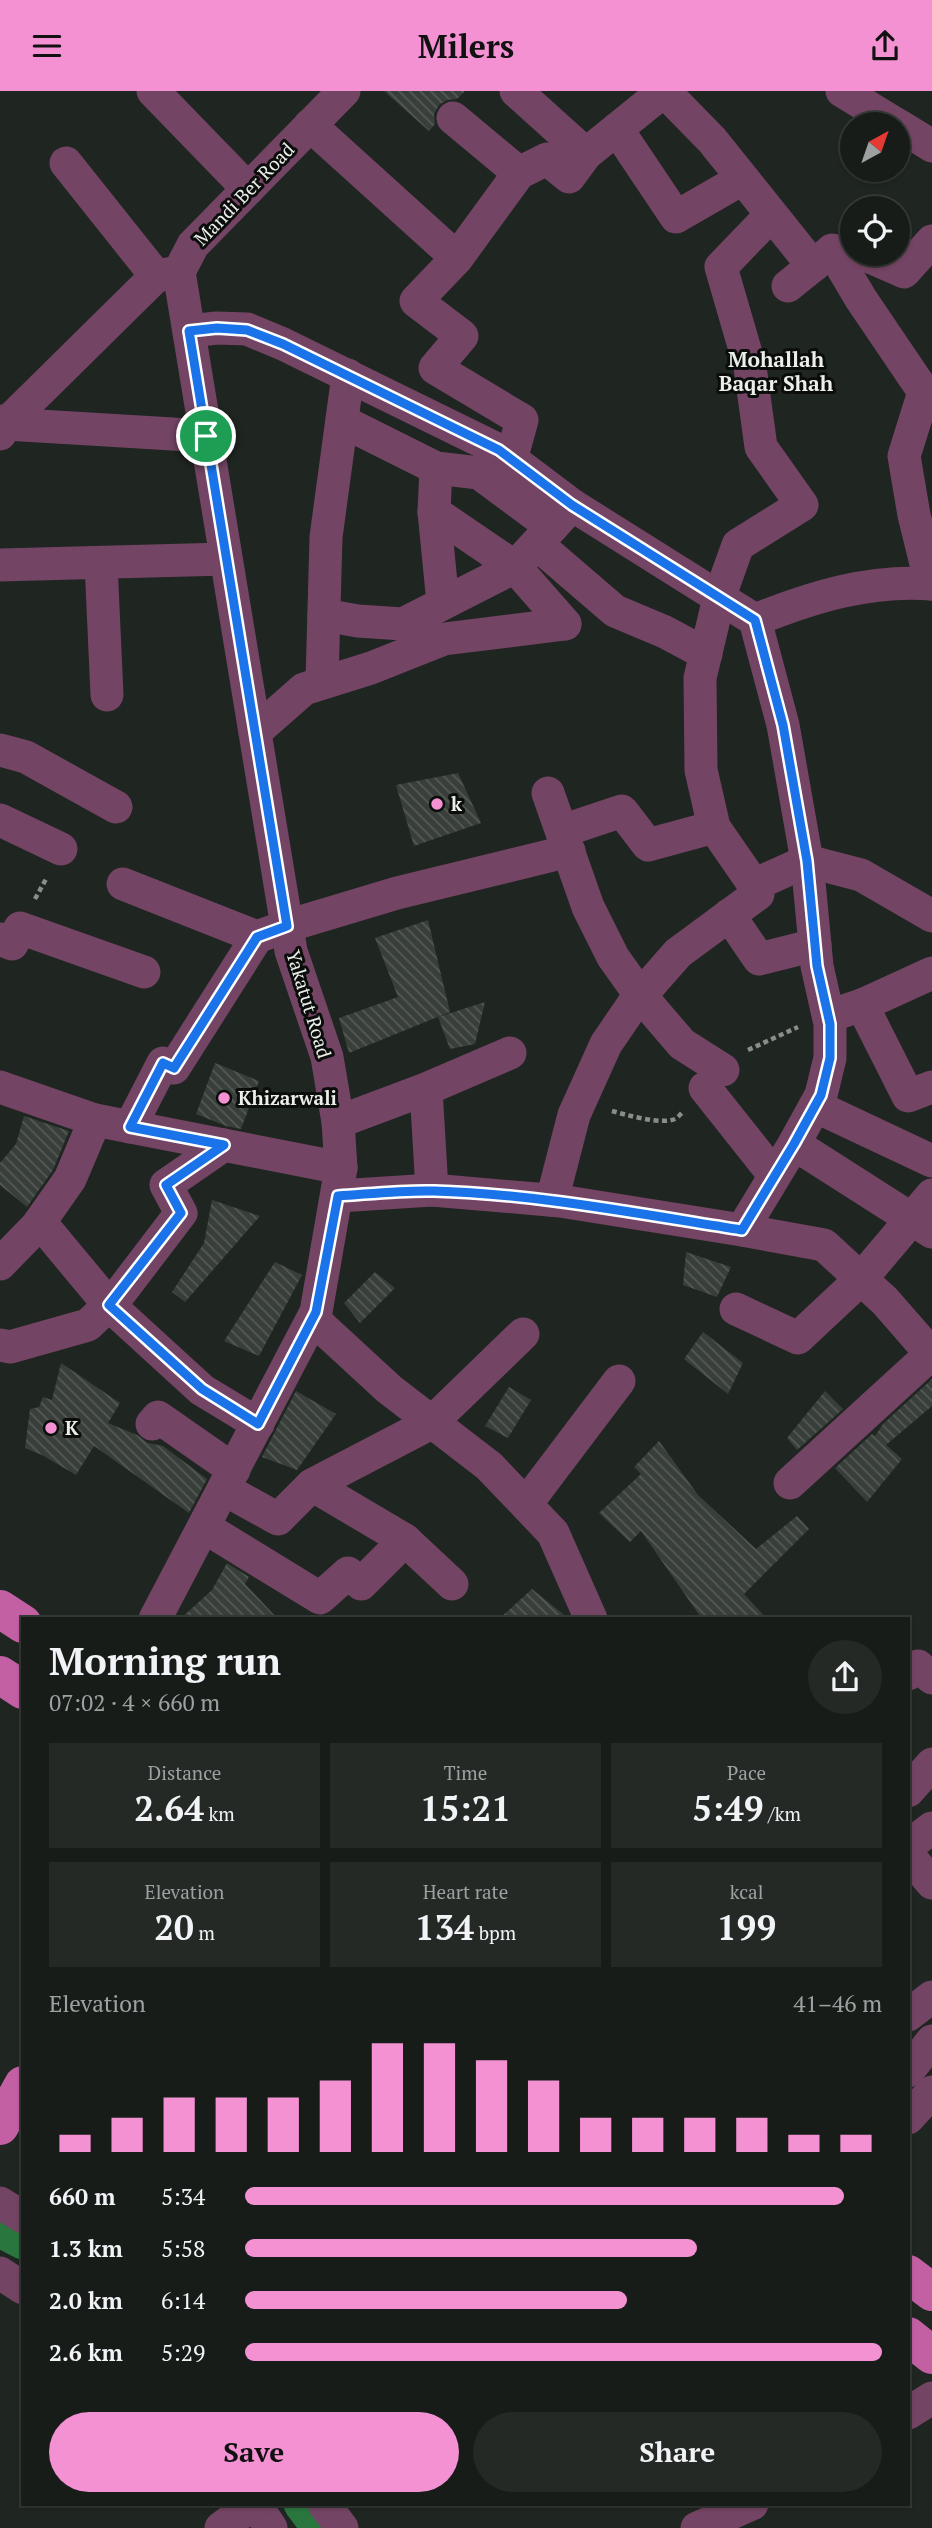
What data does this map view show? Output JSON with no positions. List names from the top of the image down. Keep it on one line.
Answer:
{"streets":{"street":["Mandi Ber Road","Yakatut Road"]},"districts":["Mohallah Baqar Shah"],"places":["k","Khizarwali","K"],"north":"top right","page":{"header":"Milers","heading":["Morning run","07:02 · 4 × 660 m"],"stats":[["Distance","2.64 km"],["Time","15:21"],["Pace","5:49 /km"],["Elevation","20 m"],["Heart rate","134 bpm"],["kcal","199"]],"chart":["Elevation","41–46 m"],"list":[{"name":"660 m","note":"5:34"},{"name":"1.3 km","note":"5:58"},{"name":"2.0 km","note":"6:14"},{"name":"2.6 km","note":"5:29"}],"buttons":["Save","Share"]}}
